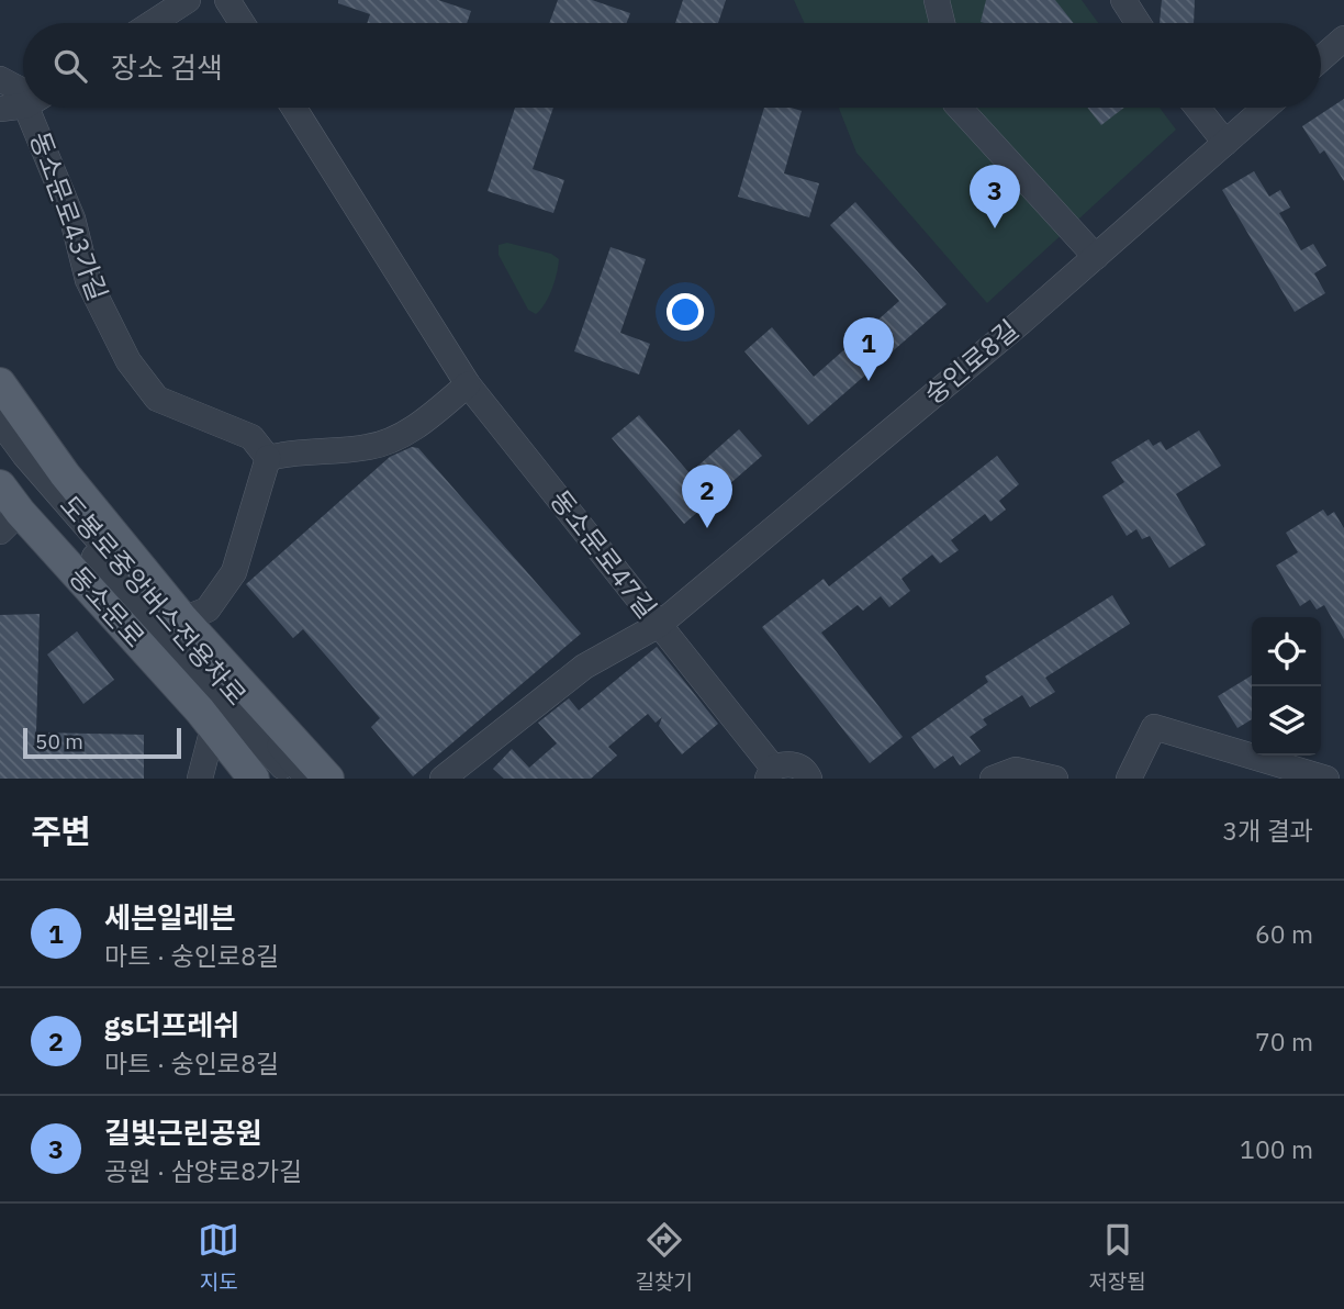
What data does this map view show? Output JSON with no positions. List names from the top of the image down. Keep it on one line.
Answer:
{"streets":{"main road":["동소문로"],"street":["동소문로43가길","숭인로8길","동소문로47길","도봉로중앙버스전용차로"]},"crossings":[["동소문로43가길","동소문로"],["숭인로8길","동소문로47길"]],"scale_bar":"50 m","page":{"search":"장소 검색","pins":["3","1","2"],"scale":"50 m","heading":["주변","3개 결과"],"list":[{"mark":"1","name":"세븐일레븐","note":"마트 · 숭인로8길","value":"60 m"},{"mark":"2","name":"gs더프레쉬","note":"마트 · 숭인로8길","value":"70 m"},{"mark":"3","name":"길빛근린공원","note":"공원 · 삼양로8가길","value":"100 m"}],"nav":["지도","길찾기","저장됨"]}}
